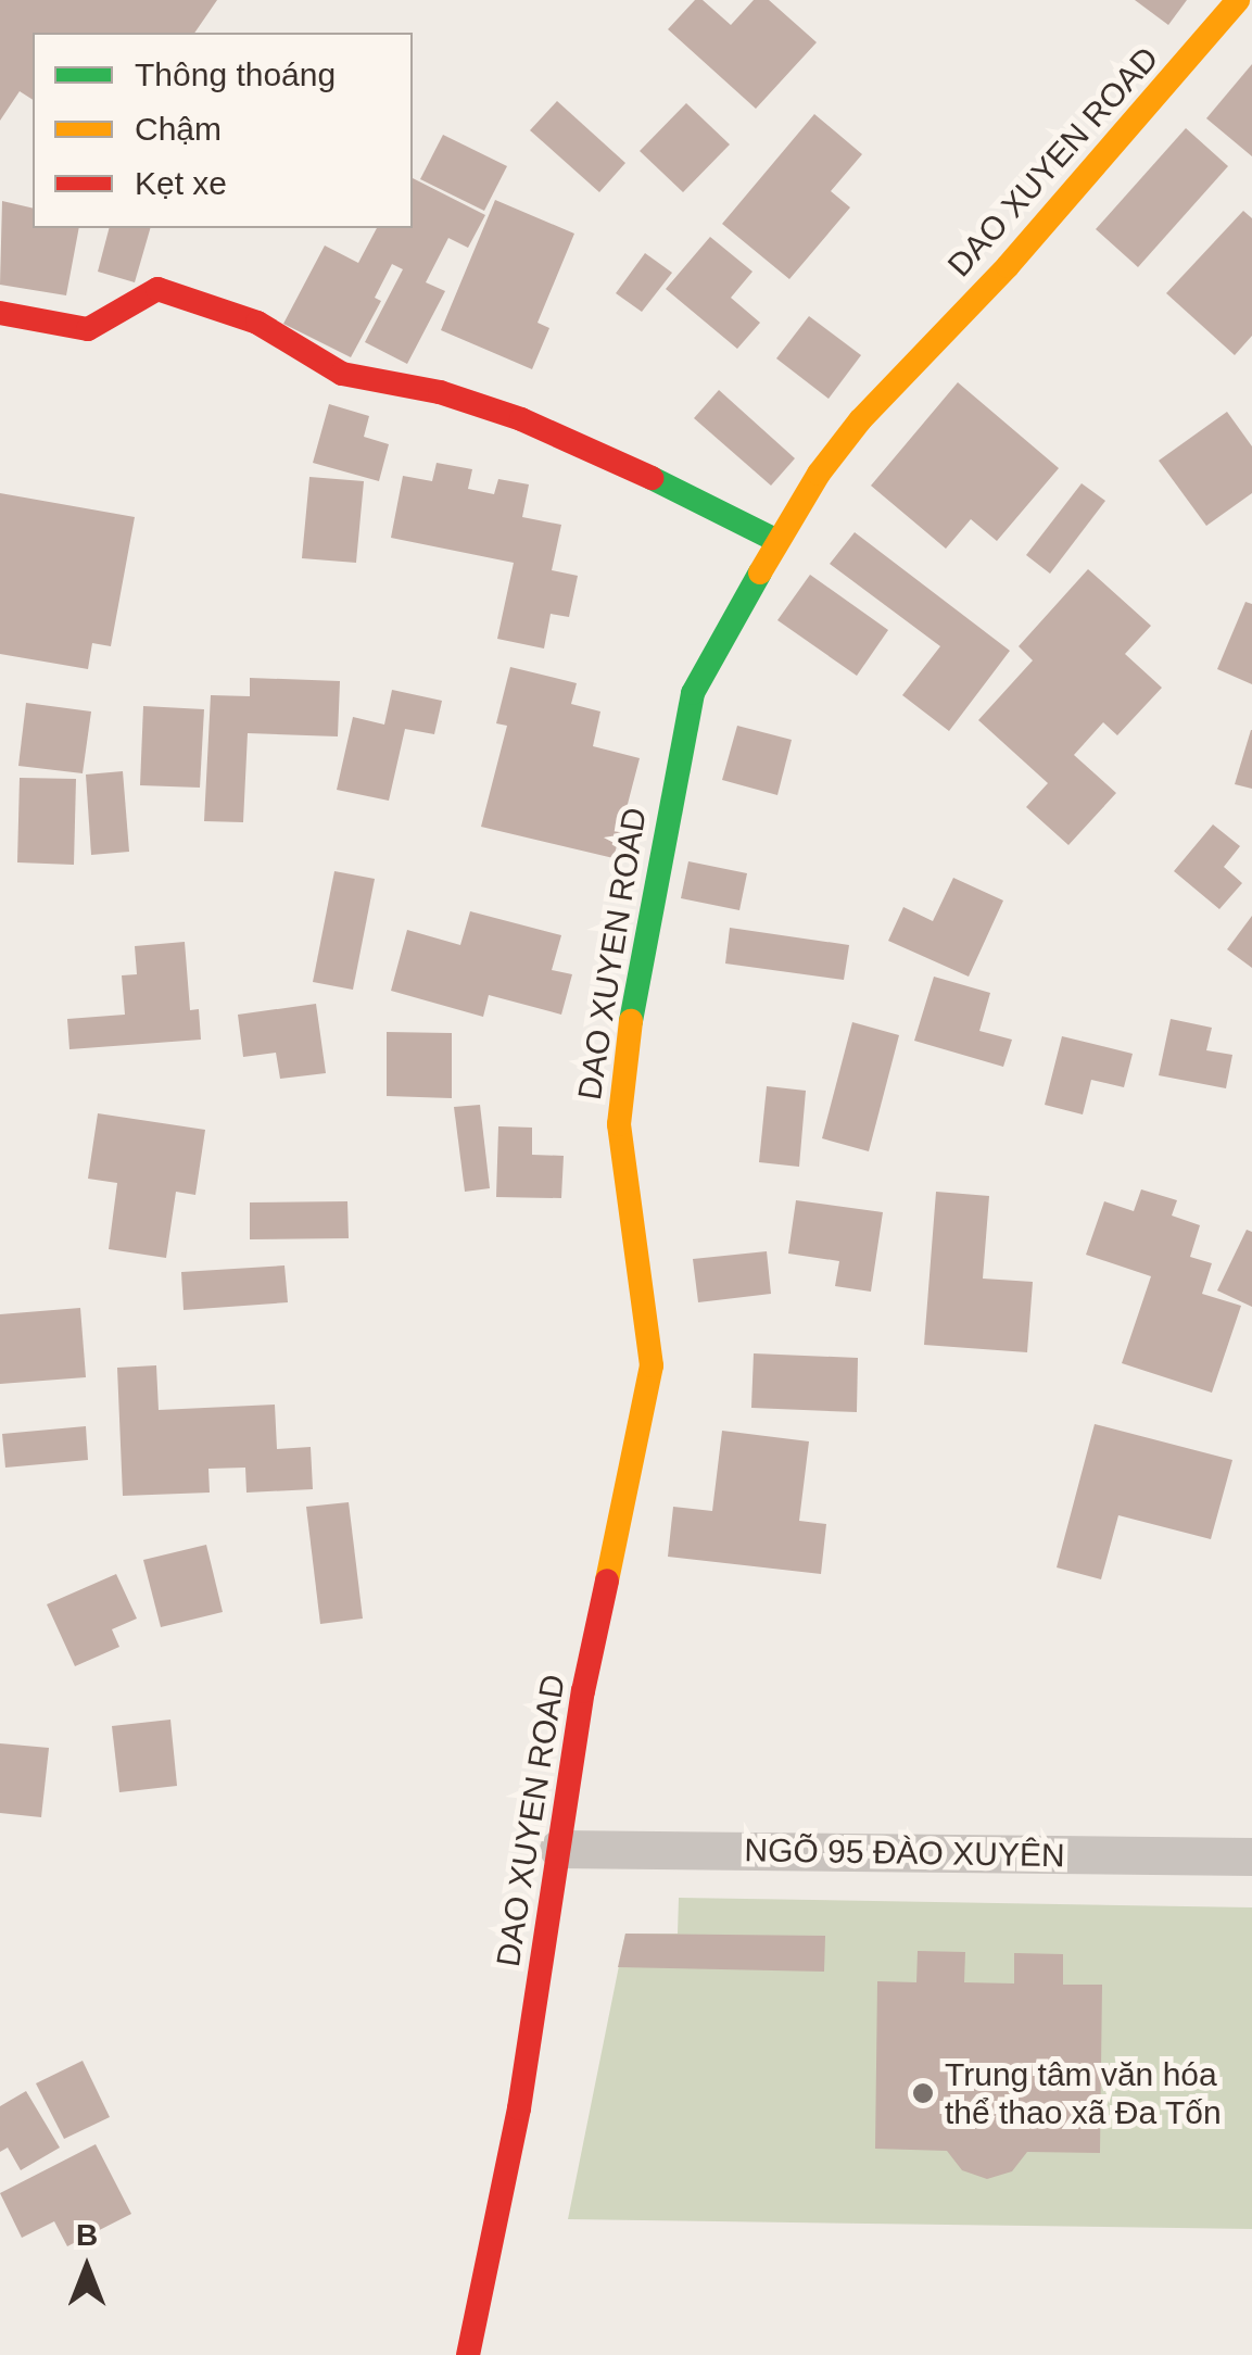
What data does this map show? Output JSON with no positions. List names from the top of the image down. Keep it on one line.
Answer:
{"streets":{"street":["DAO XUYEN ROAD","NGÕ 95 ĐÀO XUYÊN"]},"crossings":[["DAO XUYEN ROAD","NGÕ 95 ĐÀO XUYÊN"]],"places":["Trung tâm văn hóa thể thao xã Đa Tốn"],"legend":["Thông thoáng","Chậm","Kẹt xe"],"north":"top"}
